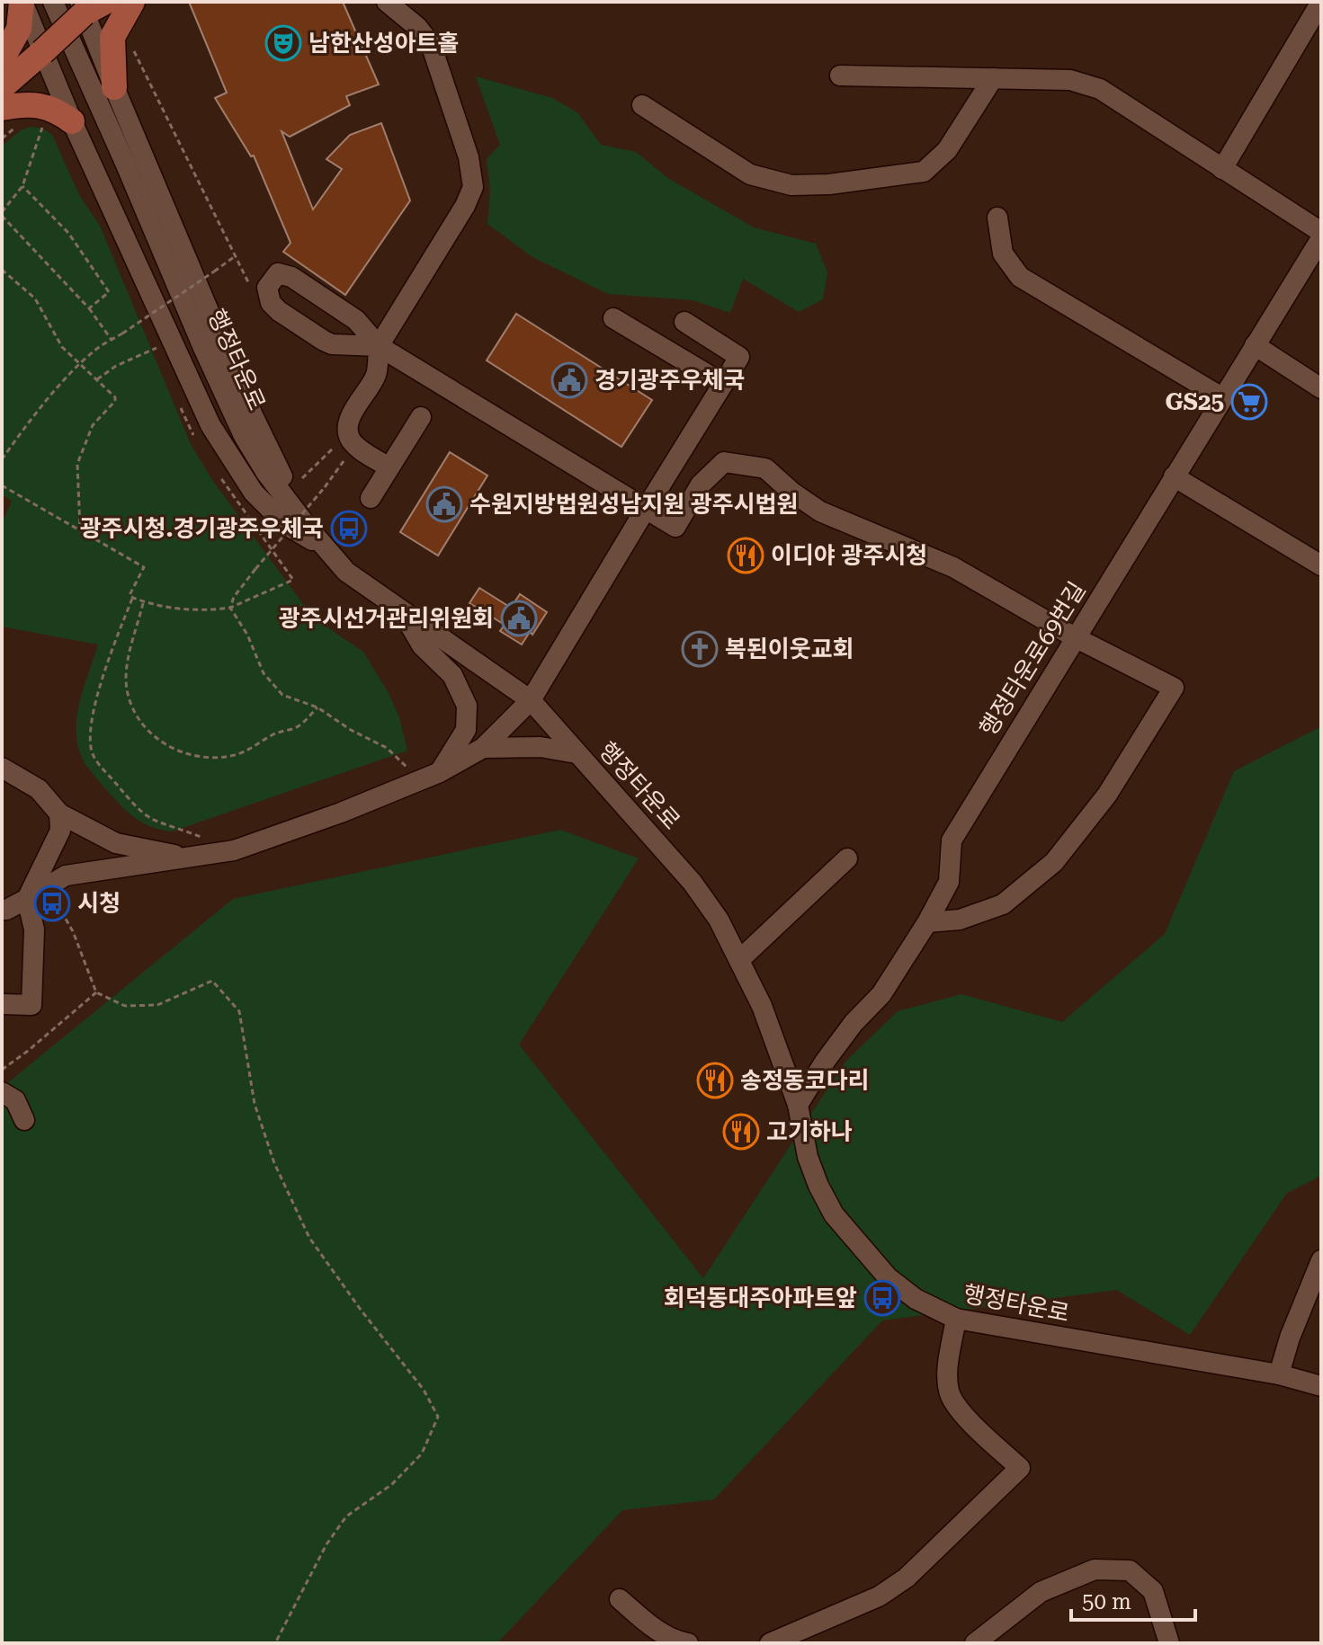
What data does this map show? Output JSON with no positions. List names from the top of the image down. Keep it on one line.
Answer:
{"streets":{"street":["행정타운로","행정타운로69번길"]},"crossings":[["행정타운로","행정타운로69번길"]],"places":{"theatre":["남한산성아트홀"],"public building":["경기광주우체국","수원지방법원성남지원 광주시법원","광주시선거관리위원회"],"supermarket":["GS25"],"bus stop":["광주시청.경기광주우체국","시청","회덕동대주아파트앞"],"restaurant":["이디야 광주시청","송정동코다리","고기하나"],"church":["복된이웃교회"]},"scale_bar":"50 m"}
